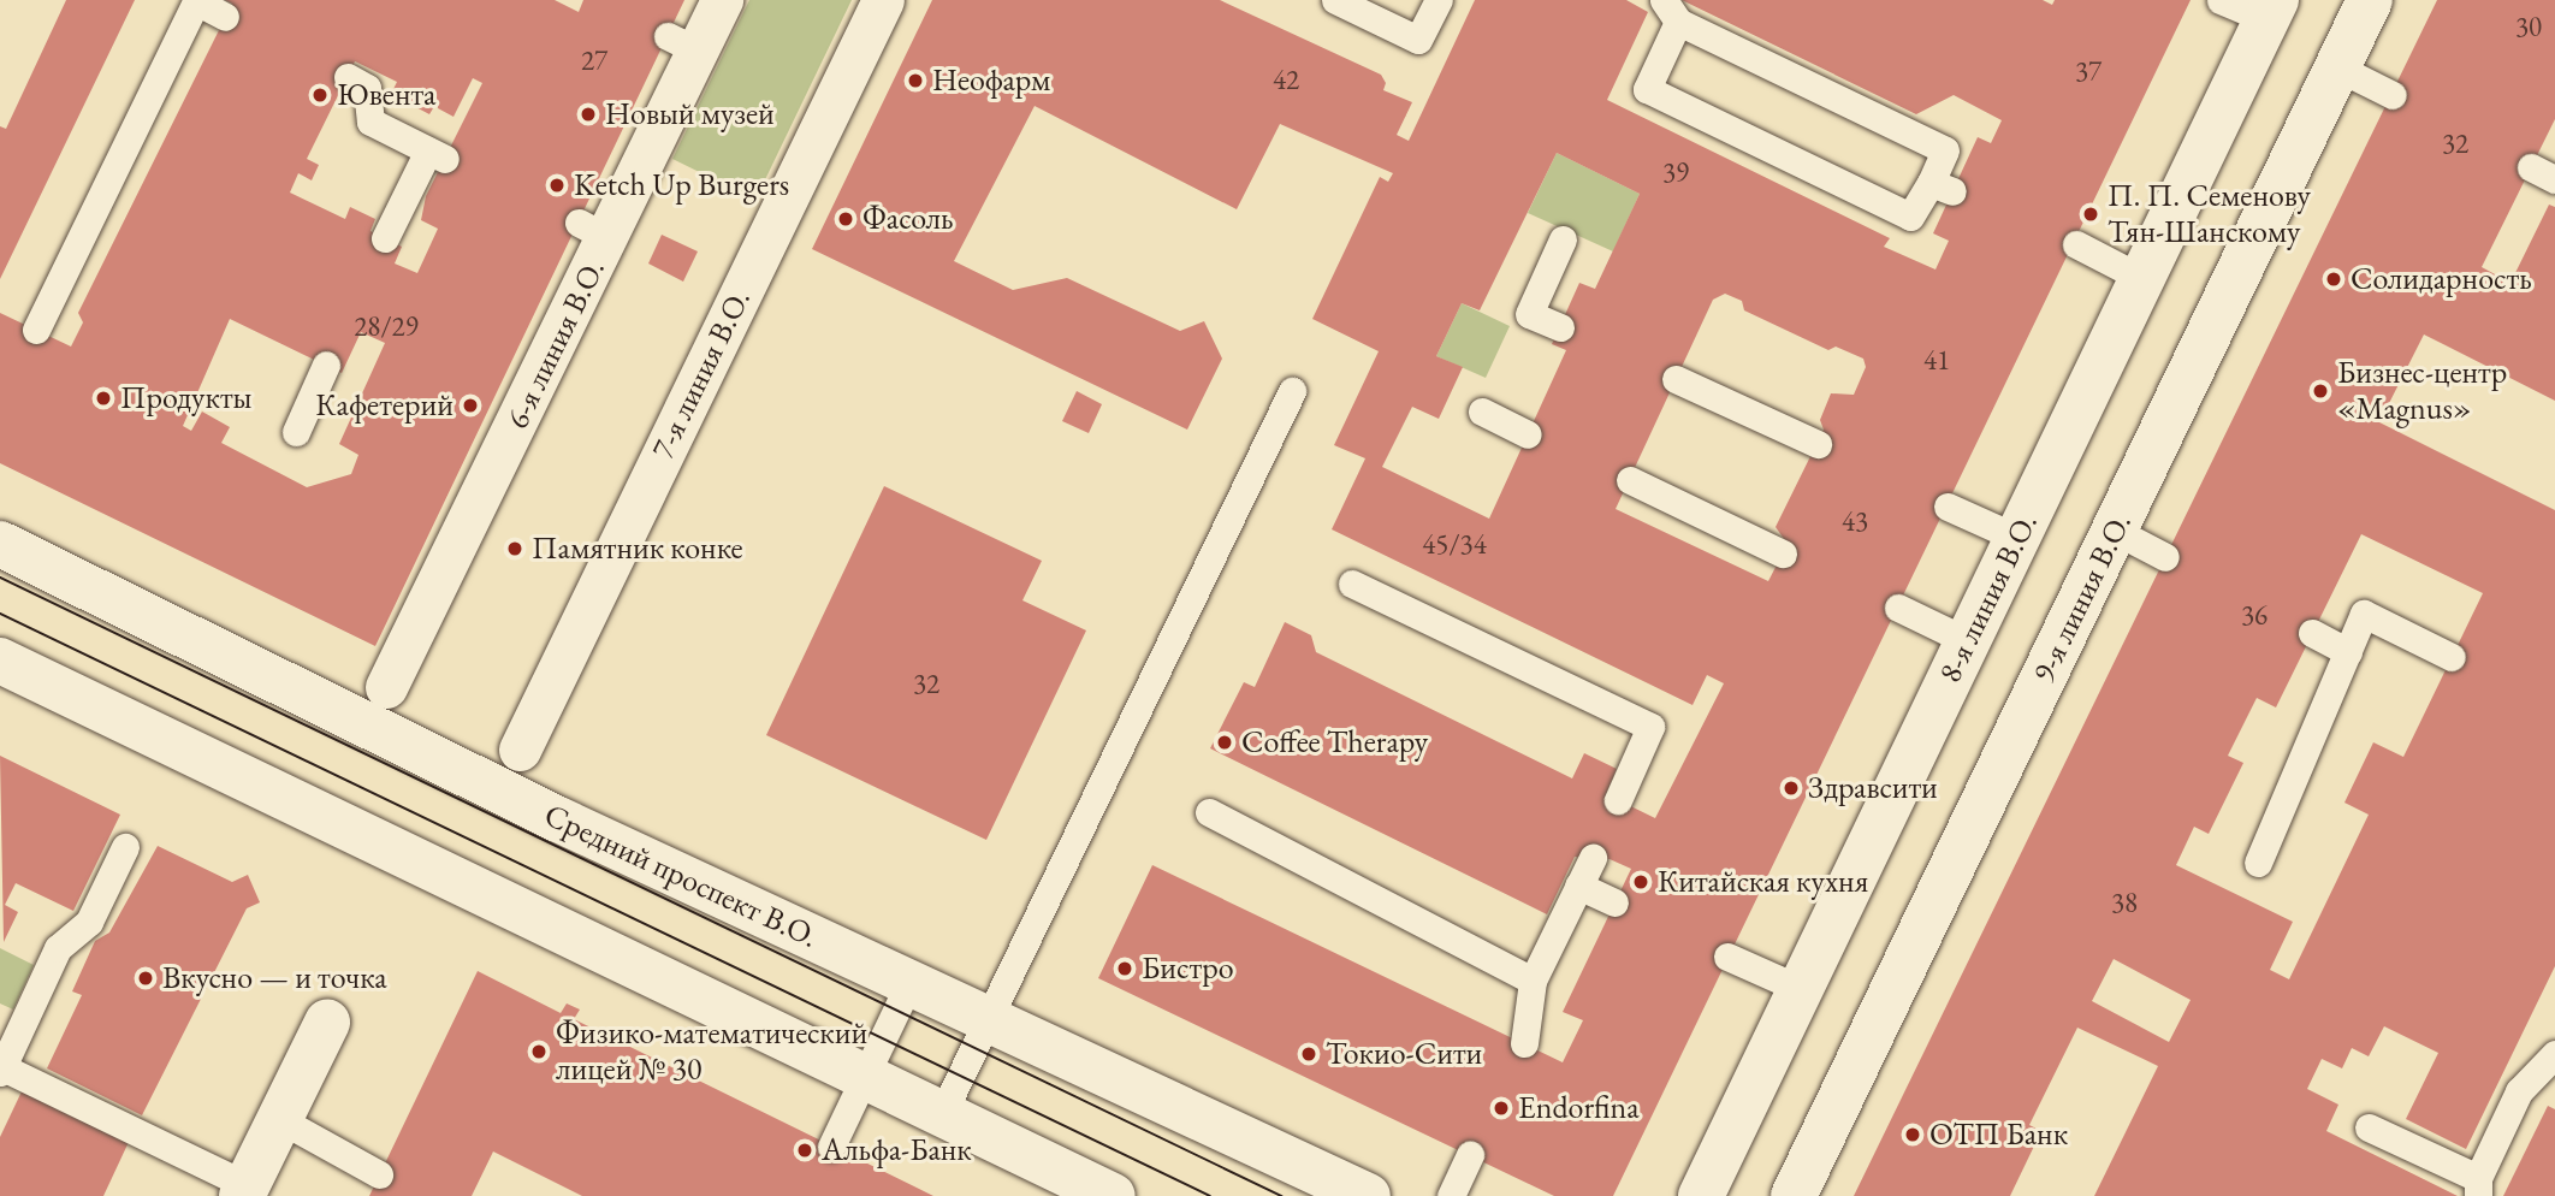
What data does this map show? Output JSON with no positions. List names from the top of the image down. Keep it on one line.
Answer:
{"streets":{"main road":["8-я линия В.О.","9-я линия В.О.","Средний проспект В.О."],"street":["6-я линия В.О.","7-я линия В.О."]},"places":["Неофарм","Ювента","Новый музей","Ketch Up Burgers","П. П. Семенову Тян-Шанскому","Фасоль","Солидарность","Бизнес-центр «Magnus»","Продукты","Кафетерий","Памятник конке","Coffee Therapy","Здравсити","Китайская кухня","Бистро","Вкусно — и точка","Физико-математический лицей № 30","Токио-Сити","Endorfina","ОТП Банк","Альфа-Банк"],"house_numbers":["30","27","37","42","32","39","28/29","41","43","45/34","36","32","38"]}
